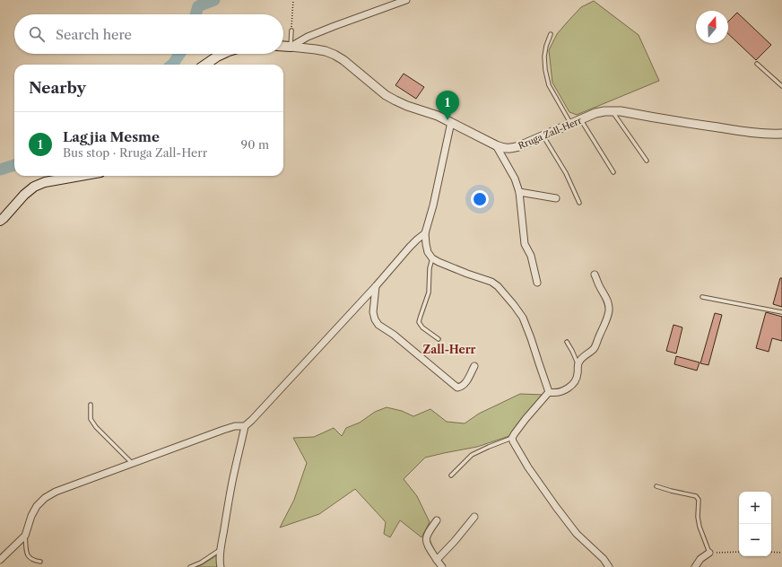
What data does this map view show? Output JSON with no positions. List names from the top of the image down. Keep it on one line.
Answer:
{"streets":{"main road":["Rruga Zall-Herr"]},"districts":["Zall-Herr"],"north":"top","page":{"search":"Search here","heading":"Nearby","pins":"1","list":[{"mark":"1","name":"Lagjia Mesme","note":"Bus stop · Rruga Zall-Herr","value":"90 m"}],"map_buttons":["+","−"]}}
